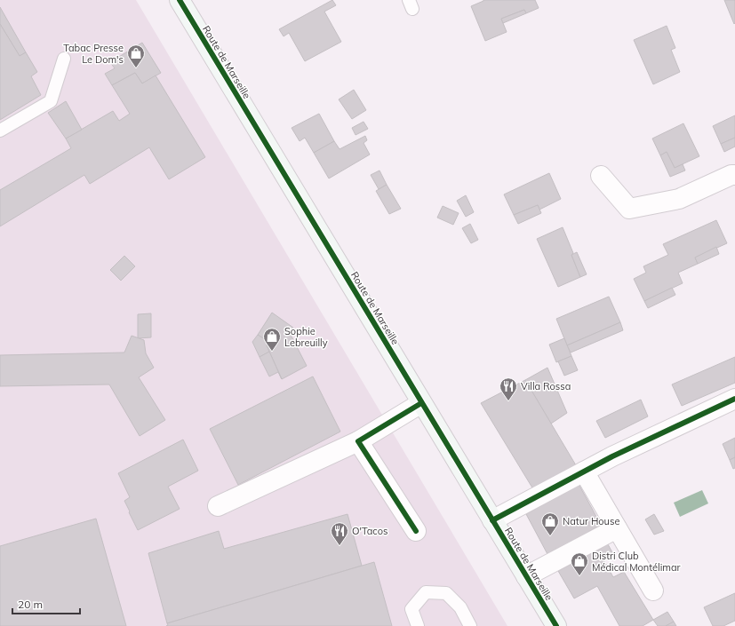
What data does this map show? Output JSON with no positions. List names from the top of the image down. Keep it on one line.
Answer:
{"streets":{"main road":["Route de Marseille"]},"places":{"shop":["Tabac Presse Le Dom's","Sophie Lebreuilly","Natur House","Distri Club Médical Montélimar"],"restaurant":["Villa Rossa","O'Tacos"]},"scale_bar":"20 m"}
